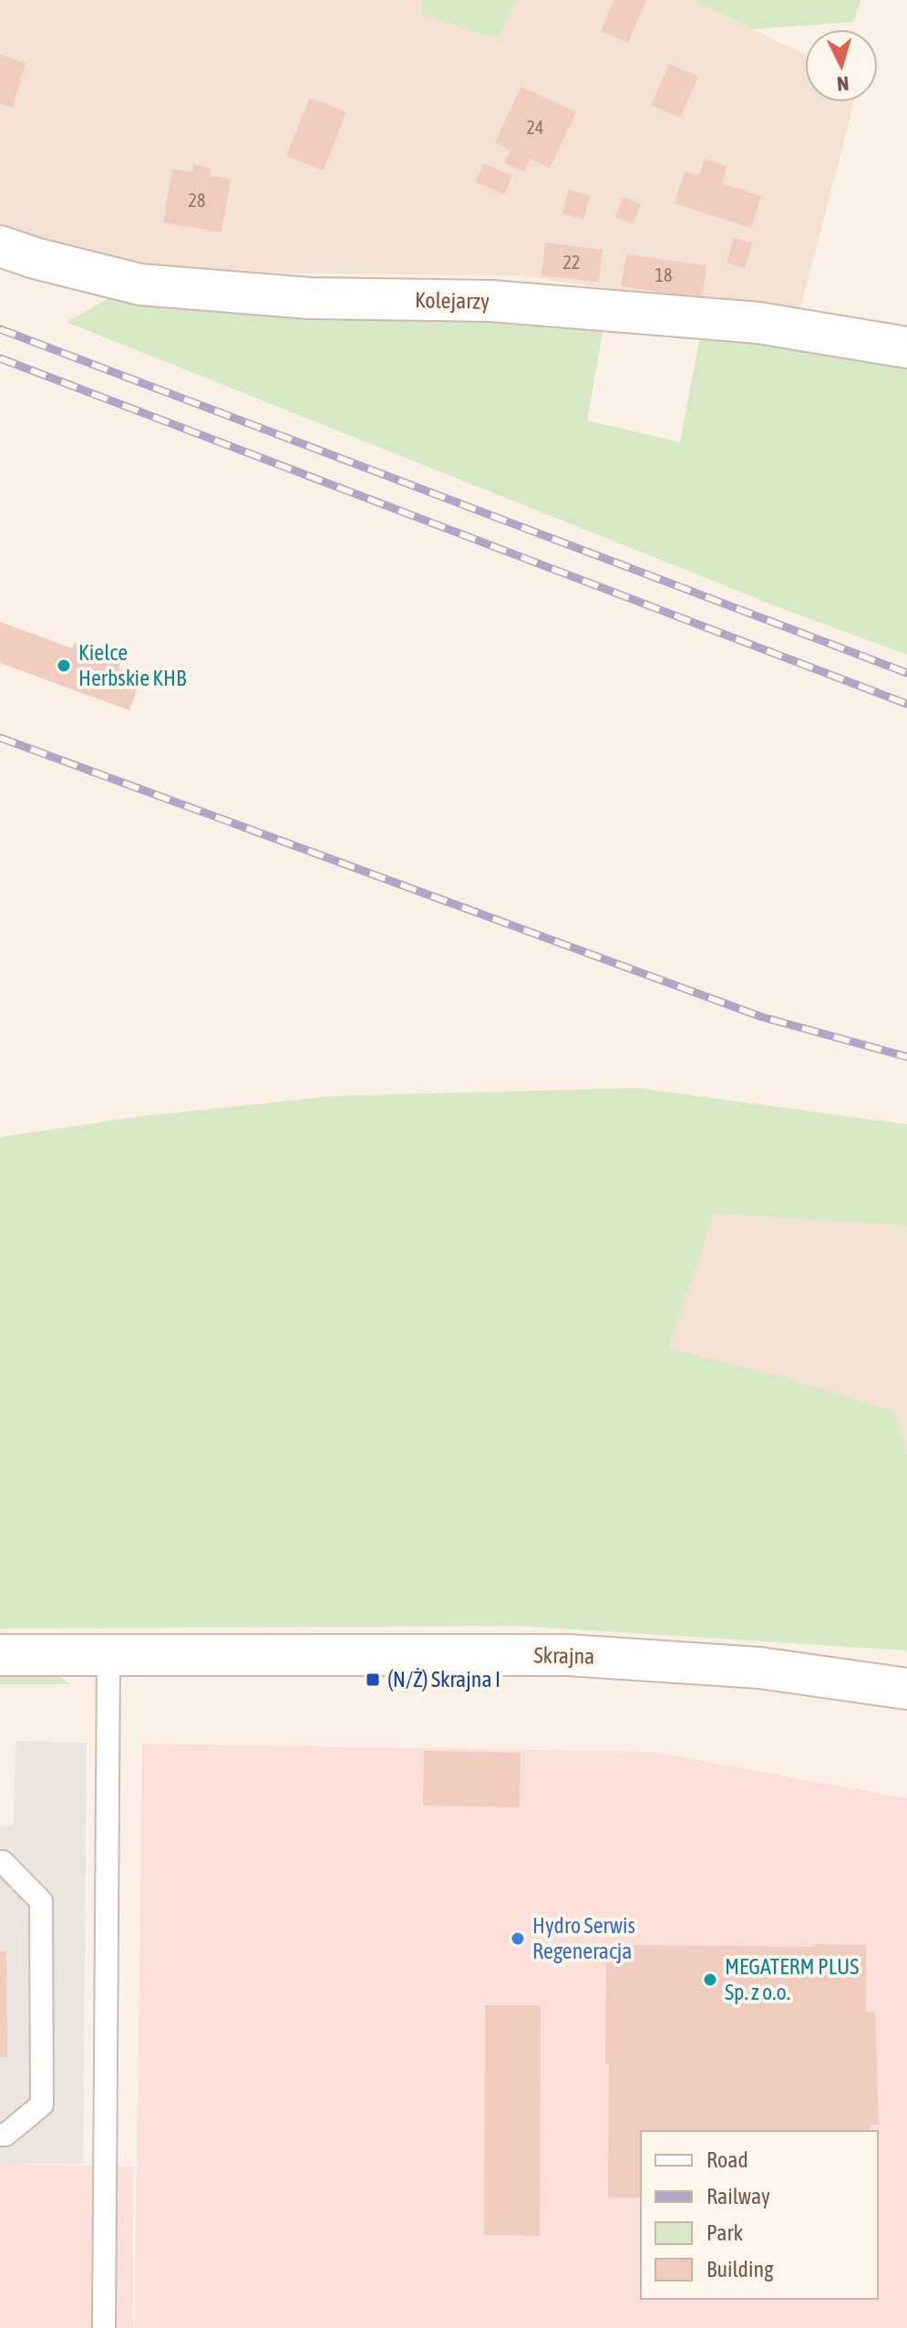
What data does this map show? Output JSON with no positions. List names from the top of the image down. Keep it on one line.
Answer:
{"streets":{"street":["Kolejarzy","Skrajna"]},"places":{"other":["Kielce Herbskie KHB","Hydro Serwis Regeneracja","MEGATERM PLUS Sp. z o.o."],"transit":["(N/Ż) Skrajna I"]},"house_numbers":["24","28","22","18"],"legend":["Road","Railway","Park","Building"],"north":"bottom"}
